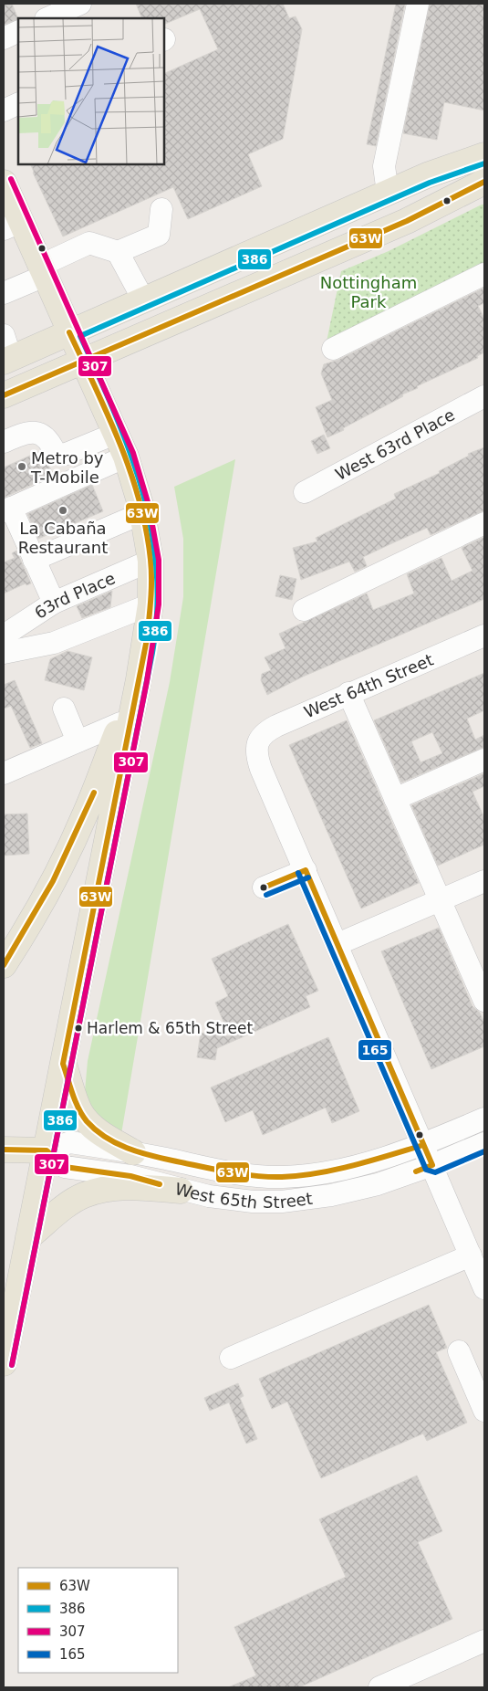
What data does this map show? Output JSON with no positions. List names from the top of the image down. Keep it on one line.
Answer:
{"streets":{"street":["West 63rd Place","63rd Place","West 64th Street","West 65th Street"]},"parks":["Nottingham Park"],"places":["Metro by T-Mobile","La Cabaña Restaurant","Harlem & 65th Street"],"lines":["transit line 386","transit line 307","transit line 63W","transit line 165"],"legend":["63W","386","307","165"]}
